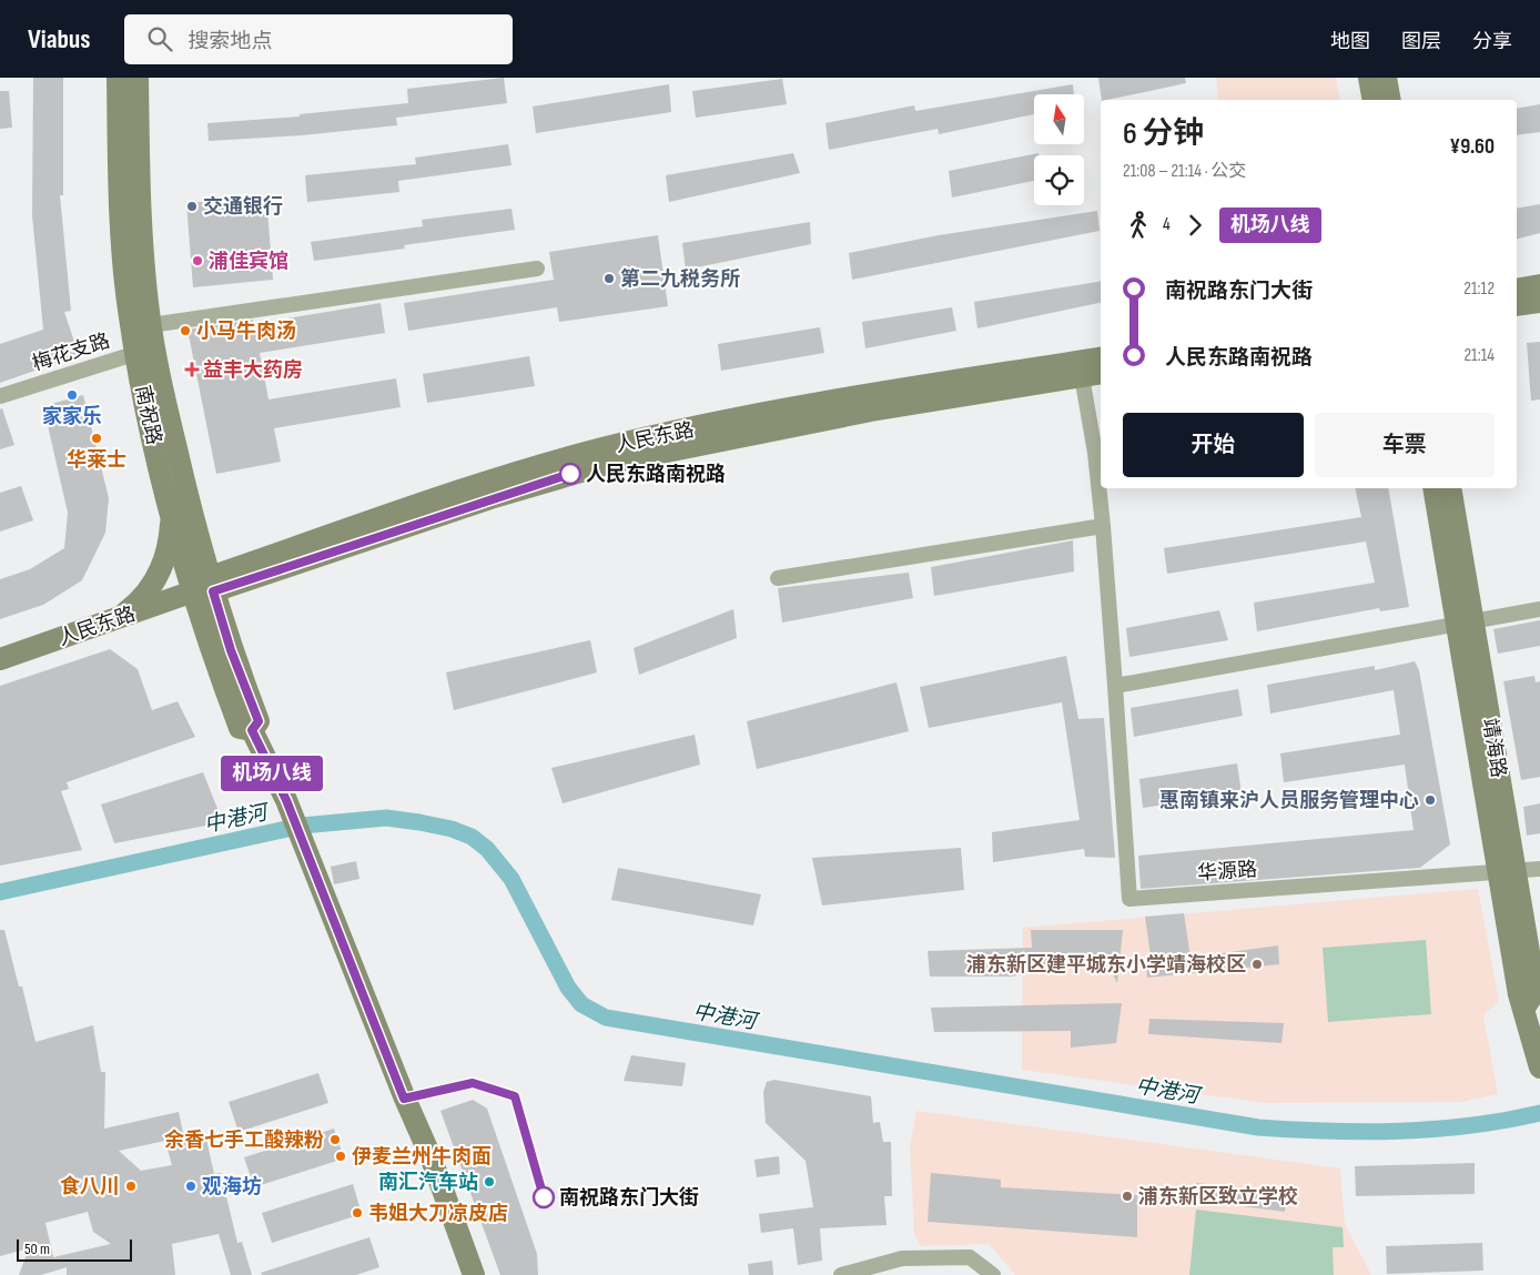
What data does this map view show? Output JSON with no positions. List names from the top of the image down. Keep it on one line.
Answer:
{"streets":{"main road":["南祝路","人民东路","靖海路"],"street":["梅花支路","华源路"]},"crossings":[["梅花支路","南祝路"],["南祝路","人民东路"],["靖海路","华源路"]],"water":["中港河"],"places":{"other":["交通银行","浦佳宾馆","第二九税务所","小马牛肉汤","家家乐","华莱士","人民东路南祝路","惠南镇来沪人员服务管理中心","浦东新区建平城东小学靖海校区","余香七手工酸辣粉","伊麦兰州牛肉面","南汇汽车站","食八川","观海坊","浦东新区致立学校","南祝路东门大街","韦姐大刀凉皮店"],"health":["益丰大药房"]},"lines":["bus line 机场八线"],"scale_bar":"50 m","north":"top","page":{"header":"Viabus","search":"搜索地点","nav":["地图","图层","分享"],"on_map":"机场八线","heading":["6 分钟","21:08 – 21:14 · 公交","¥9.60"],"legs":["4","机场八线"],"list":[{"name":"南祝路东门大街","value":"21:12"},{"name":"人民东路南祝路","value":"21:14"}],"buttons":["开始","车票"],"scale":"50 m"}}
